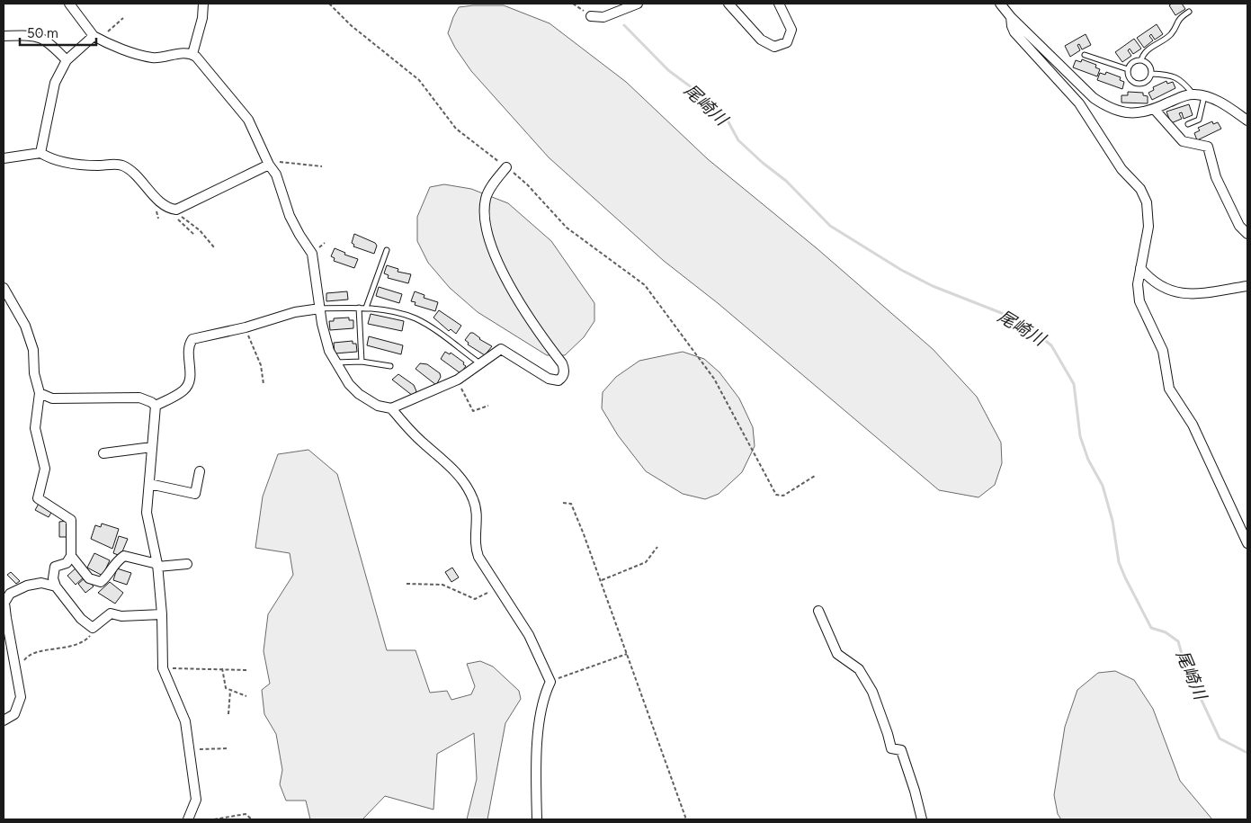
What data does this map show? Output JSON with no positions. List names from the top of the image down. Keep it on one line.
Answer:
{"water":["尾崎川"],"scale_bar":"50 m"}
